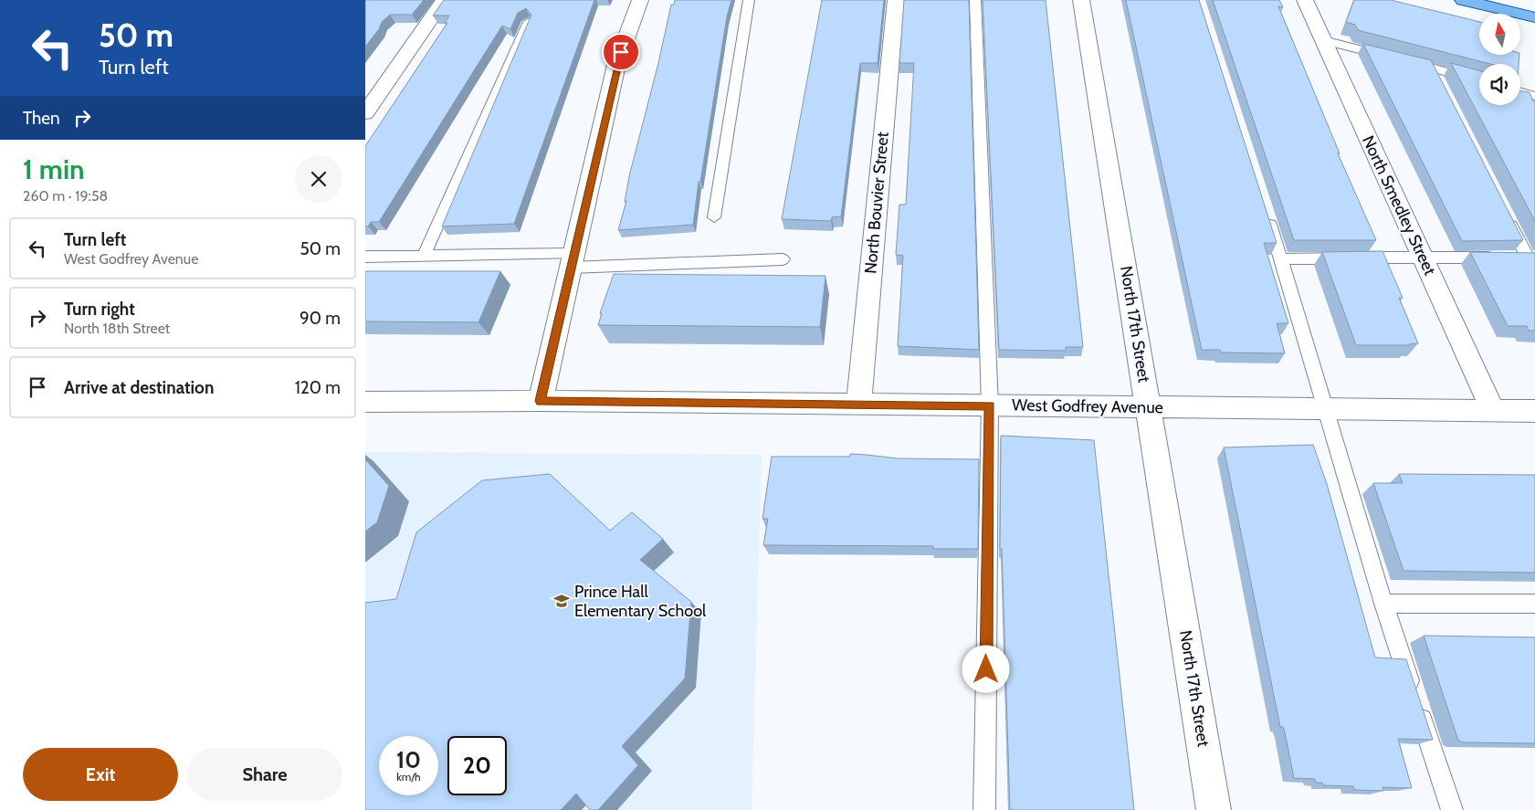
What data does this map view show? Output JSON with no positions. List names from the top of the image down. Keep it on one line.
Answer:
{"streets":{"street":["North Bouvier Street","North Smedley Street","North 17th Street","West Godfrey Avenue"]},"crossings":[["North Bouvier Street","West Godfrey Avenue"],["North Smedley Street","West Godfrey Avenue"],["North 17th Street","West Godfrey Avenue"]],"places":{"school or university":["Prince Hall Elementary School"]},"north":"top","page":{"turn":["50 m","Turn left"],"then":"Then","heading":["1 min","260 m · 19:58"],"list":[{"name":"Turn left","note":"West Godfrey Avenue","value":"50 m"},{"name":"Turn right","note":"North 18th Street","value":"90 m"},{"name":"Arrive at destination","value":"120 m"}],"speed":"10 km/h","limit":"20","buttons":["Exit","Share"]}}
